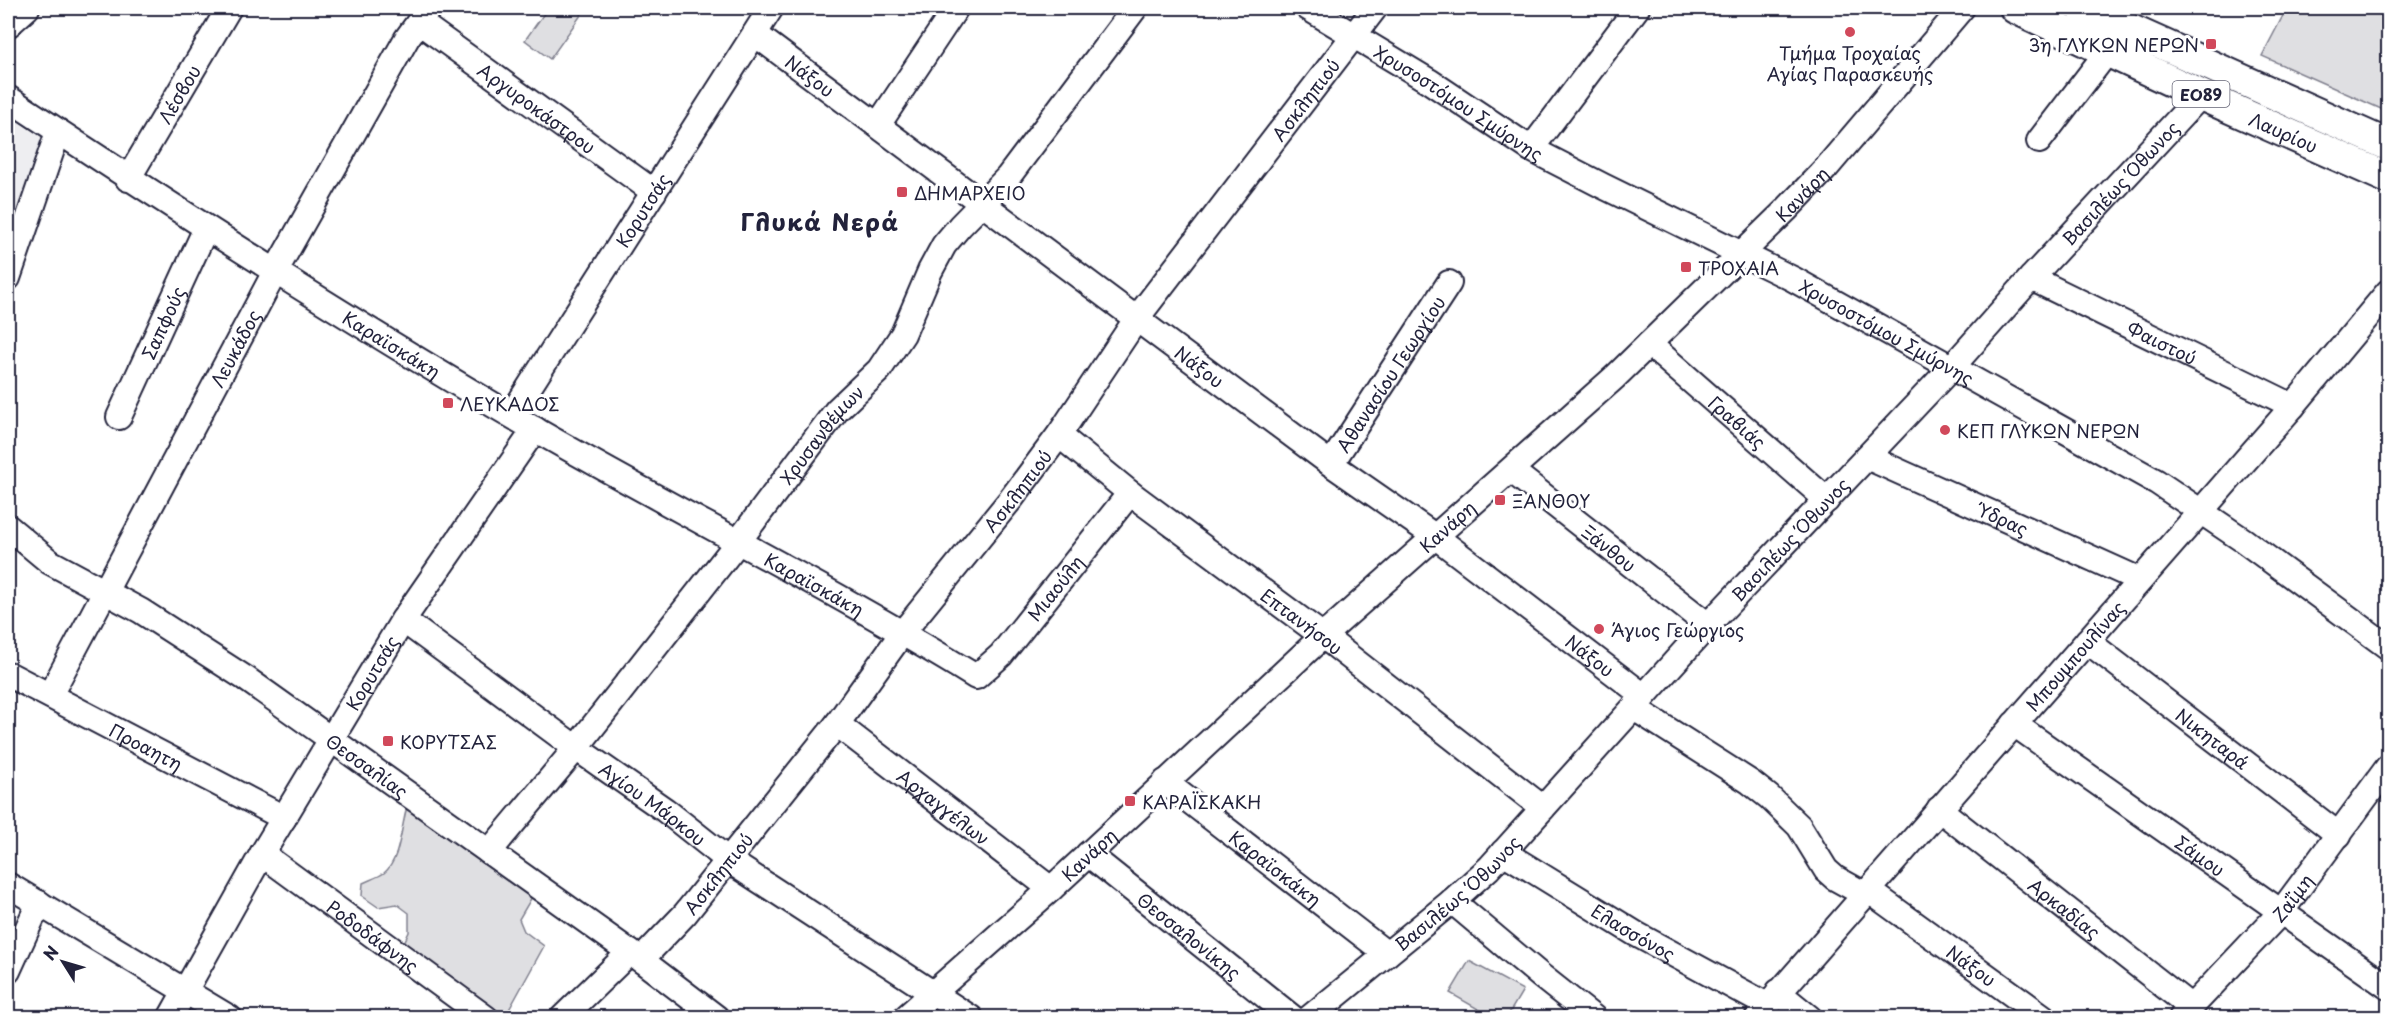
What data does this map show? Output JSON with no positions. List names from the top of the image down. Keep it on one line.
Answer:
{"streets":{"main road":["ΕΟ89","Λαυρίου"],"street":["Νάξου","Λέσβου","Ασκληπιού","Χρυσοστόμου Σμύρνης","Αργυροκάστρου","Βασιλέως Όθωνος","Κανάρη","Κορυτσάς","Σαπφούς","Φαιστού","Καραϊσκάκη","Λευκάδος","Αθανασίου Γεωργίου","Γραβιάς","Χρυσανθέμων","Ύδρας","Ξάνθου","Μιαούλη","Επτανήσου","Μπουμπουλίνας","Νικηταρά","Προαητη","Θεσσαλίας","Αγίου Μάρκου","Αρχαγγέλων","Σάμου","Ζαΐμη","Αρκαδίας","Ελασσόνος","Ροδοδάφνης","Θεσσαλονίκης"]},"crossings":[["Νάξου","Ασκληπιού"],["Νάξου","Βασιλέως Όθωνος"],["Νάξου","Κανάρη"],["Νάξου","Κορυτσάς"],["Νάξου","Αθανασίου Γεωργίου"],["Νάξου","Χρυσανθέμων"],["Νάξου","Μπουμπουλίνας"],["Λέσβου","Καραϊσκάκη"],["Ασκληπιού","Χρυσοστόμου Σμύρνης"],["Ασκληπιού","Καραϊσκάκη"],["Ασκληπιού","Επτανήσου"],["Ασκληπιού","Θεσσαλίας"],["Ασκληπιού","Αγίου Μάρκου"],["Ασκληπιού","Αρχαγγέλων"],["Χρυσοστόμου Σμύρνης","Βασιλέως Όθωνος"],["Χρυσοστόμου Σμύρνης","Κανάρη"],["Χρυσοστόμου Σμύρνης","Μπουμπουλίνας"],["Αργυροκάστρου","Κορυτσάς"],["Αργυροκάστρου","Λευκάδος"],["Λαυρίου","Βασιλέως Όθωνος"],["Βασιλέως Όθωνος","Φαιστού"],["Βασιλέως Όθωνος","Καραϊσκάκη"],["Βασιλέως Όθωνος","Γραβιάς"],["Βασιλέως Όθωνος","Ύδρας"],["Βασιλέως Όθωνος","Ξάνθου"],["Βασιλέως Όθωνος","Επτανήσου"],["Βασιλέως Όθωνος","Ελασσόνος"],["Κανάρη","Καραϊσκάκη"],["Κανάρη","Γραβιάς"],["Κανάρη","Ξάνθου"],["Κανάρη","Επτανήσου"],["Κανάρη","Αγίου Μάρκου"],["Κανάρη","Αρχαγγέλων"],["Κανάρη","Θεσσαλονίκης"],["Κορυτσάς","Καραϊσκάκη"],["Κορυτσάς","Προαητη"],["Κορυτσάς","Θεσσαλίας"],["Κορυτσάς","Αγίου Μάρκου"],["Κορυτσάς","Ροδοδάφνης"],["Σαπφούς","Καραϊσκάκη"],["Φαιστού","Μπουμπουλίνας"],["Καραϊσκάκη","Λευκάδος"],["Καραϊσκάκη","Χρυσανθέμων"],["Καραϊσκάκη","Μιαούλη"],["Λευκάδος","Προαητη"],["Λευκάδος","Θεσσαλίας"],["Χρυσανθέμων","Θεσσαλίας"],["Χρυσανθέμων","Αγίου Μάρκου"],["Ύδρας","Μπουμπουλίνας"],["Μιαούλη","Επτανήσου"],["Μπουμπουλίνας","Νικηταρά"],["Μπουμπουλίνας","Σάμου"],["Μπουμπουλίνας","Αρκαδίας"],["Μπουμπουλίνας","Ελασσόνος"],["Νικηταρά","Ζαΐμη"],["Σάμου","Ζαΐμη"],["Ζαΐμη","Αρκαδίας"]],"districts":["Γλυκά Νερά"],"places":{"other":["Τμήμα Τροχαίας Αγίας Παρασκευής","ΚΕΠ ΓΛΥΚΩΝ ΝΕΡΩΝ","Άγιος Γεώργιος"],"transit":["3η ΓΛΥΚΏΝ ΝΕΡΏΝ","ΔΗΜΑΡΧΕΙΟ","ΤΡΟΧΑΙΑ","ΛΕΥΚΑΔΟΣ","ΞΑΝΘΟΥ","ΚΟΡΥΤΣΑΣ","ΚΑΡΑΪΣΚΑΚΗ"]},"north":"top left"}
